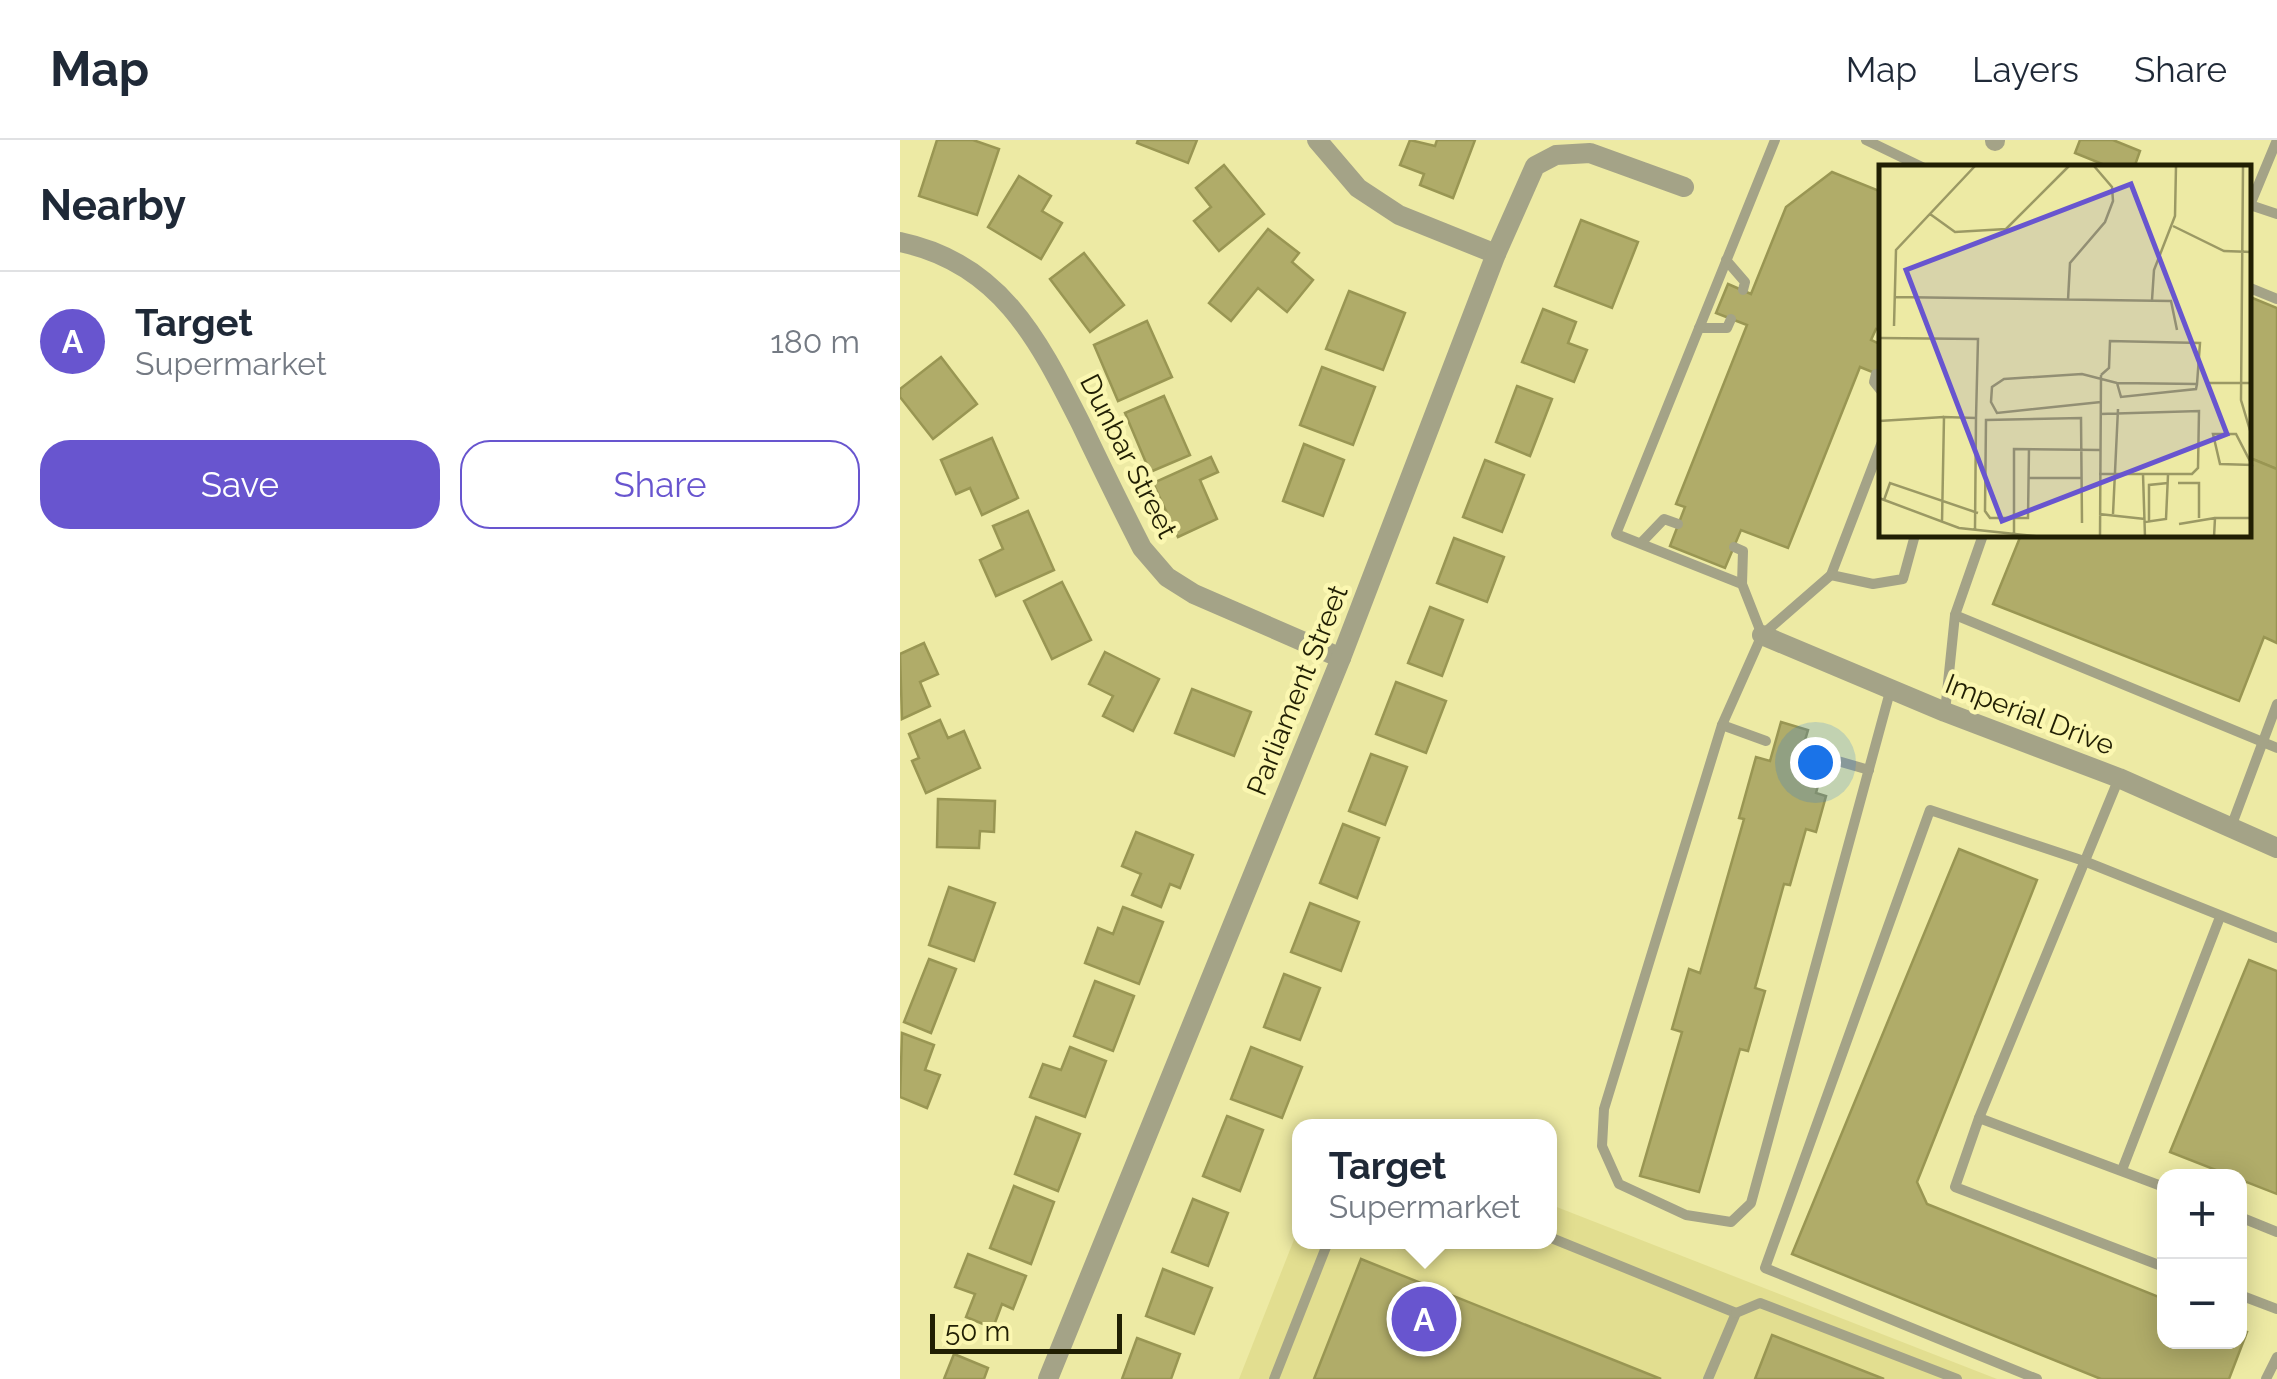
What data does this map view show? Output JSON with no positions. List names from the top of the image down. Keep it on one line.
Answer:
{"streets":{"street":["Dunbar Street","Parliament Street","Imperial Drive"]},"crossings":[["Dunbar Street","Parliament Street"]],"scale_bar":"50 m","page":{"header":"Map","nav":["Map","Layers","Share"],"heading":"Nearby","list":[{"mark":"A","name":"Target","note":"Supermarket","value":"180 m"}],"buttons":["Save","Share"],"popup":["Target","Supermarket"],"map_buttons":["+","−"],"pins":"A","scale":"50 m"}}
